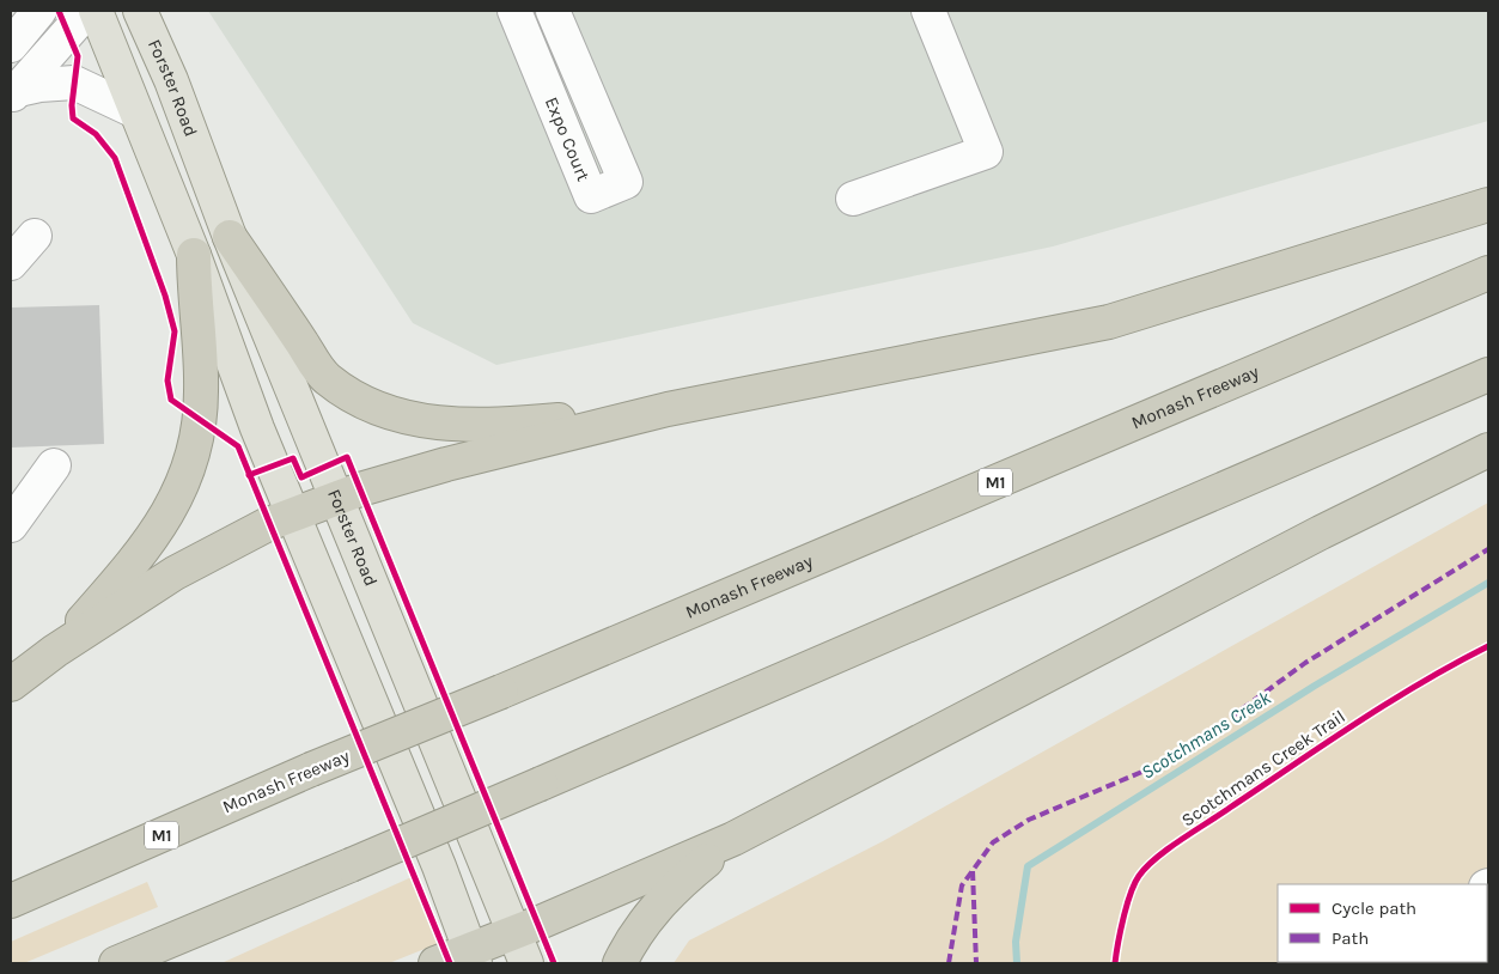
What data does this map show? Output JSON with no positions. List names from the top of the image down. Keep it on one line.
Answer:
{"streets":{"highway":["Monash Freeway","M1"],"main road":["Forster Road"],"street":["Expo Court"],"cycle path":["Scotchmans Creek Trail"]},"water":["Scotchmans Creek"],"legend":["Cycle path","Path"]}
